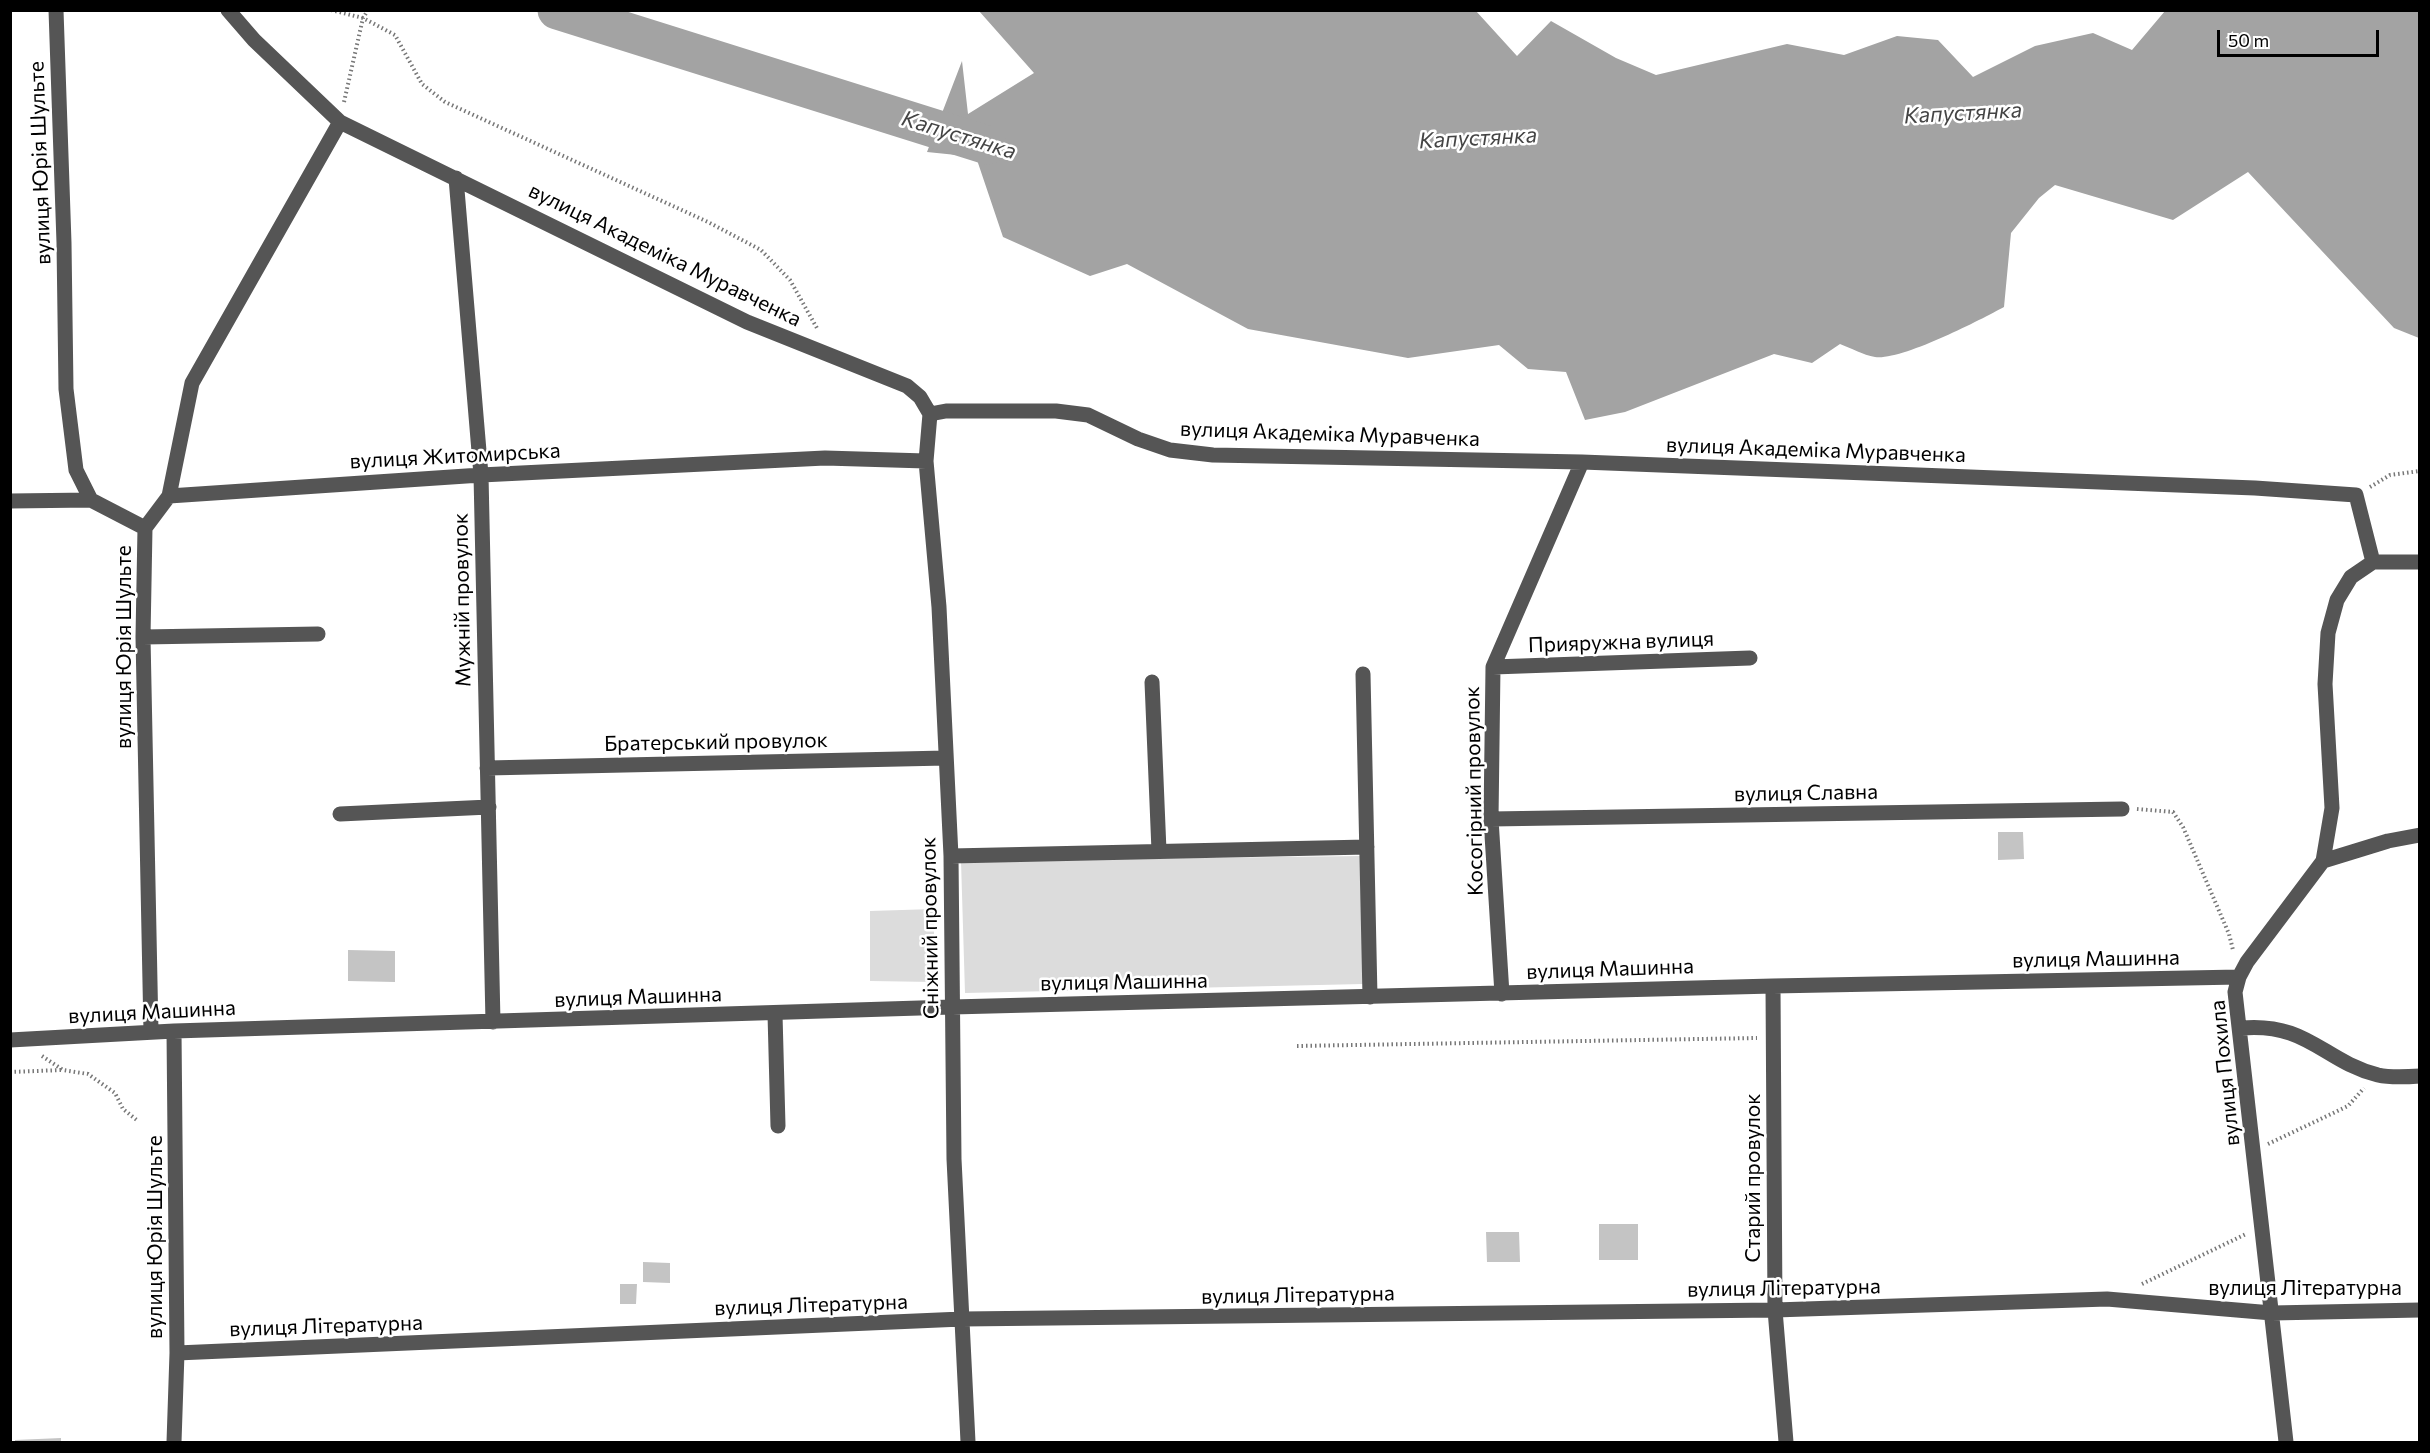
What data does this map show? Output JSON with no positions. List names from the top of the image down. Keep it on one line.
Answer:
{"streets":{"street":["вулиця Юрія Шульте","вулиця Академіка Муравченка","вулиця Житомирська","Мужній провулок","Прияружна вулиця","Братерський провулок","Косогірний провулок","вулиця Славна","Сніжний провулок","вулиця Машинна","вулиця Похила","Старий провулок","вулиця Літературна"]},"crossings":[["вулиця Юрія Шульте","вулиця Машинна"],["вулиця Юрія Шульте","вулиця Літературна"],["вулиця Академіка Муравченка","Мужній провулок"],["вулиця Академіка Муравченка","Косогірний провулок"],["вулиця Академіка Муравченка","Сніжний провулок"],["вулиця Житомирська","Мужній провулок"],["вулиця Житомирська","Сніжний провулок"],["Мужній провулок","Братерський провулок"],["Мужній провулок","вулиця Машинна"],["Прияружна вулиця","Косогірний провулок"],["Братерський провулок","Сніжний провулок"],["Косогірний провулок","вулиця Славна"],["Косогірний провулок","вулиця Машинна"],["Сніжний провулок","вулиця Машинна"],["Сніжний провулок","вулиця Літературна"],["вулиця Машинна","вулиця Похила"],["вулиця Машинна","Старий провулок"],["вулиця Похила","вулиця Літературна"],["Старий провулок","вулиця Літературна"]],"water":["Капустянка"],"scale_bar":"50 m"}
